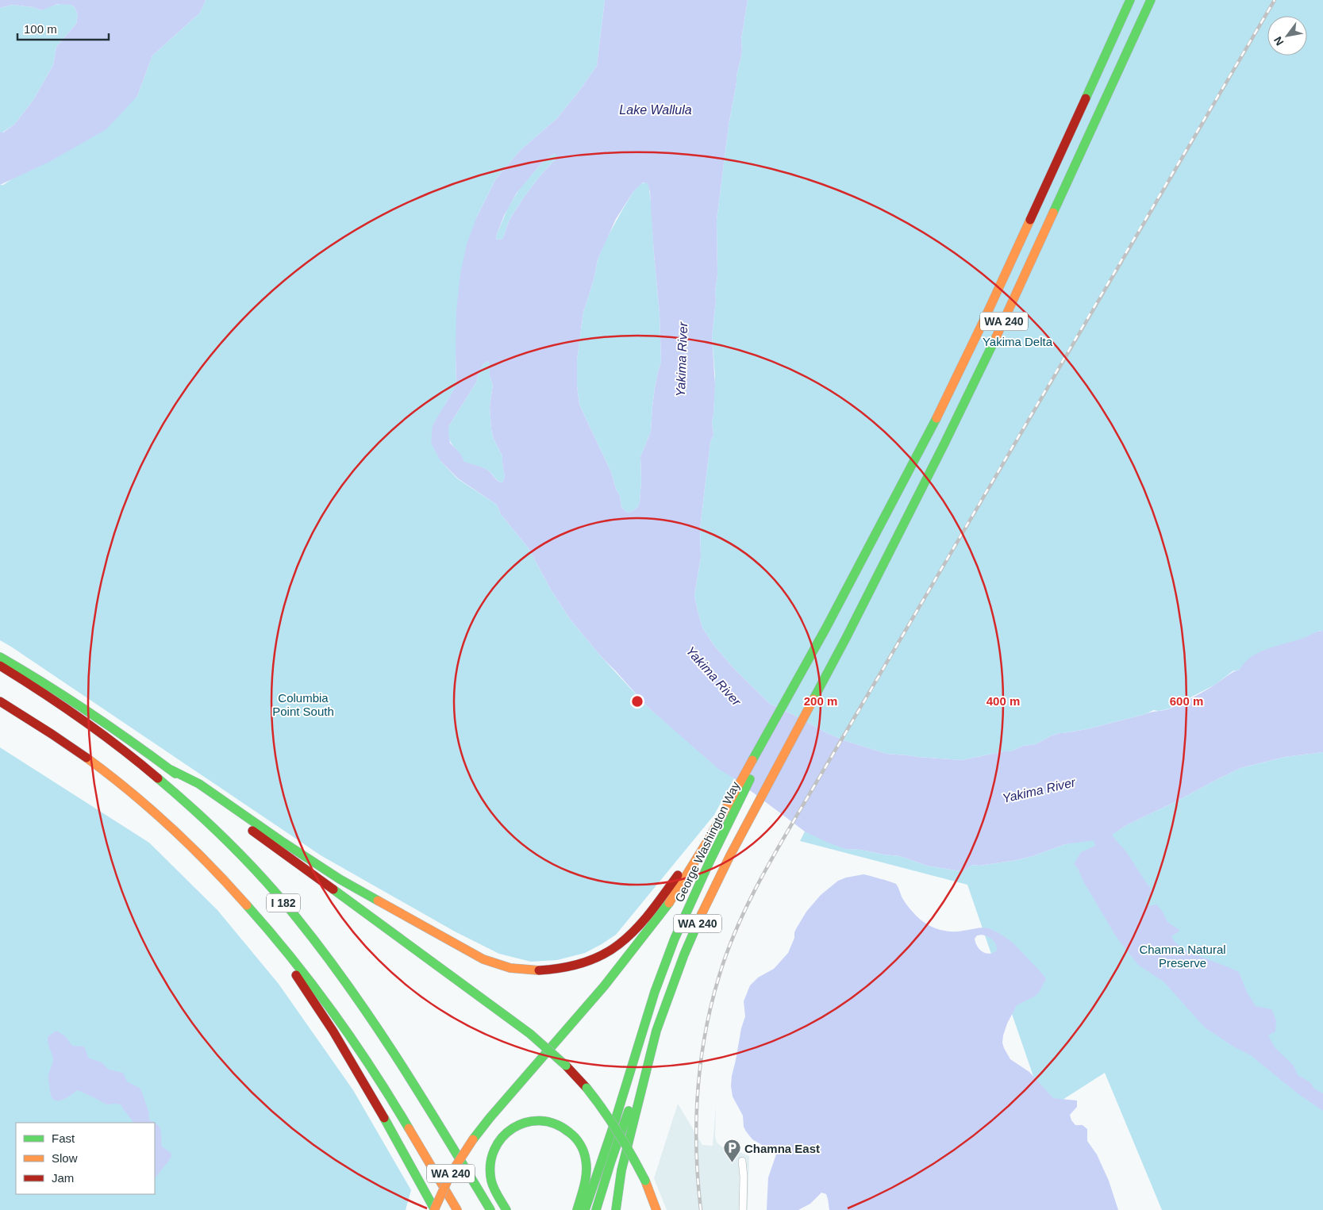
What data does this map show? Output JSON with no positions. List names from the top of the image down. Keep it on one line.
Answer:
{"streets":{"highway":["WA 240","George Washington Way","I 182"]},"crossings":[["WA 240","George Washington Way"]],"water":["Lake Wallula","Yakima River"],"parks":["Yakima Delta","Columbia Point South","Chamna Natural Preserve"],"places":{"parking":["Chamna East"]},"legend":["Fast","Slow","Jam"],"scale_bar":"100 m","north":"bottom left","rings":["200 m","400 m","600 m"]}
